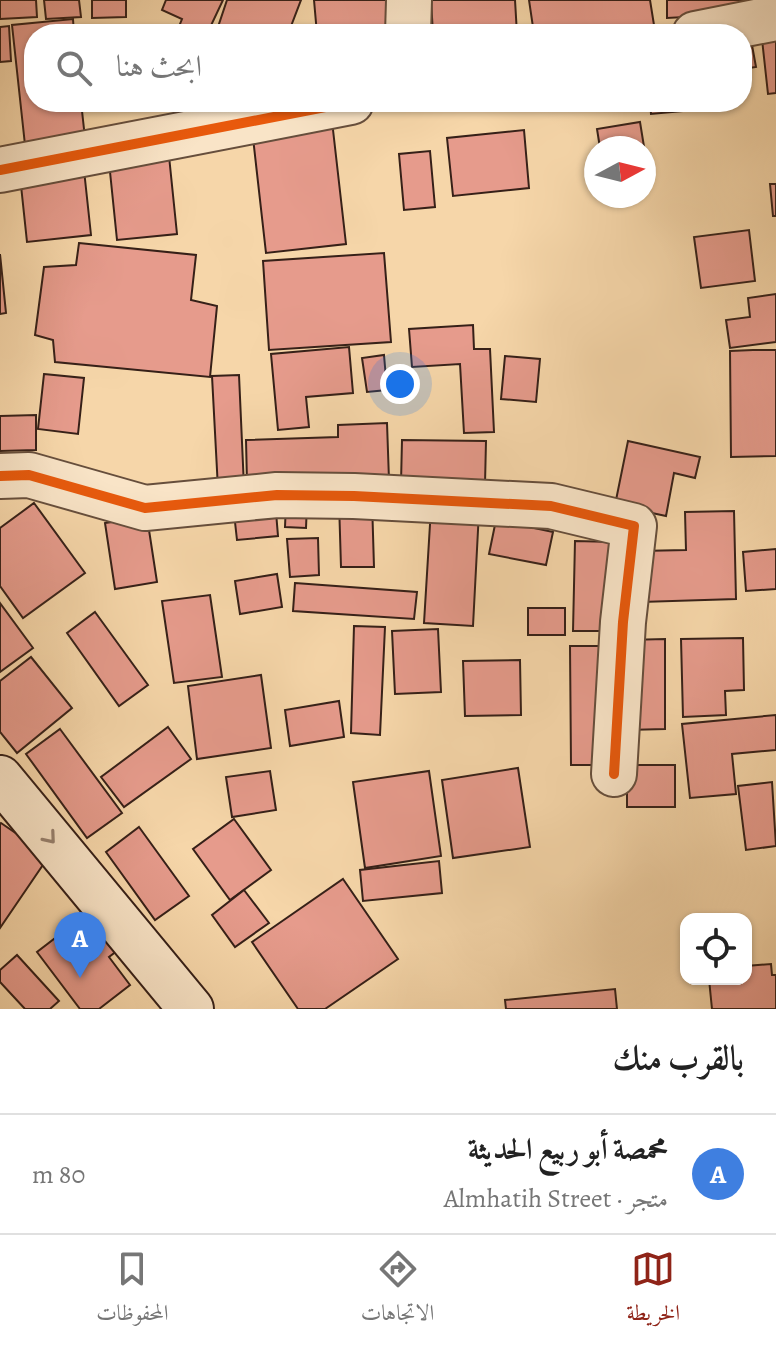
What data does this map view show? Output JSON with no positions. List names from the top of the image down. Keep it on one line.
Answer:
{"north":"right","page":{"search":"ابحث هنا","pins":"A","heading":"بالقرب منك","list":[{"mark":"A","name":"محمصة أبو ربيع الحديثة","note":"متجر · Almhatih Street","value":"80 m"}],"nav":["الخريطة","الاتجاهات","المحفوظات"]}}
